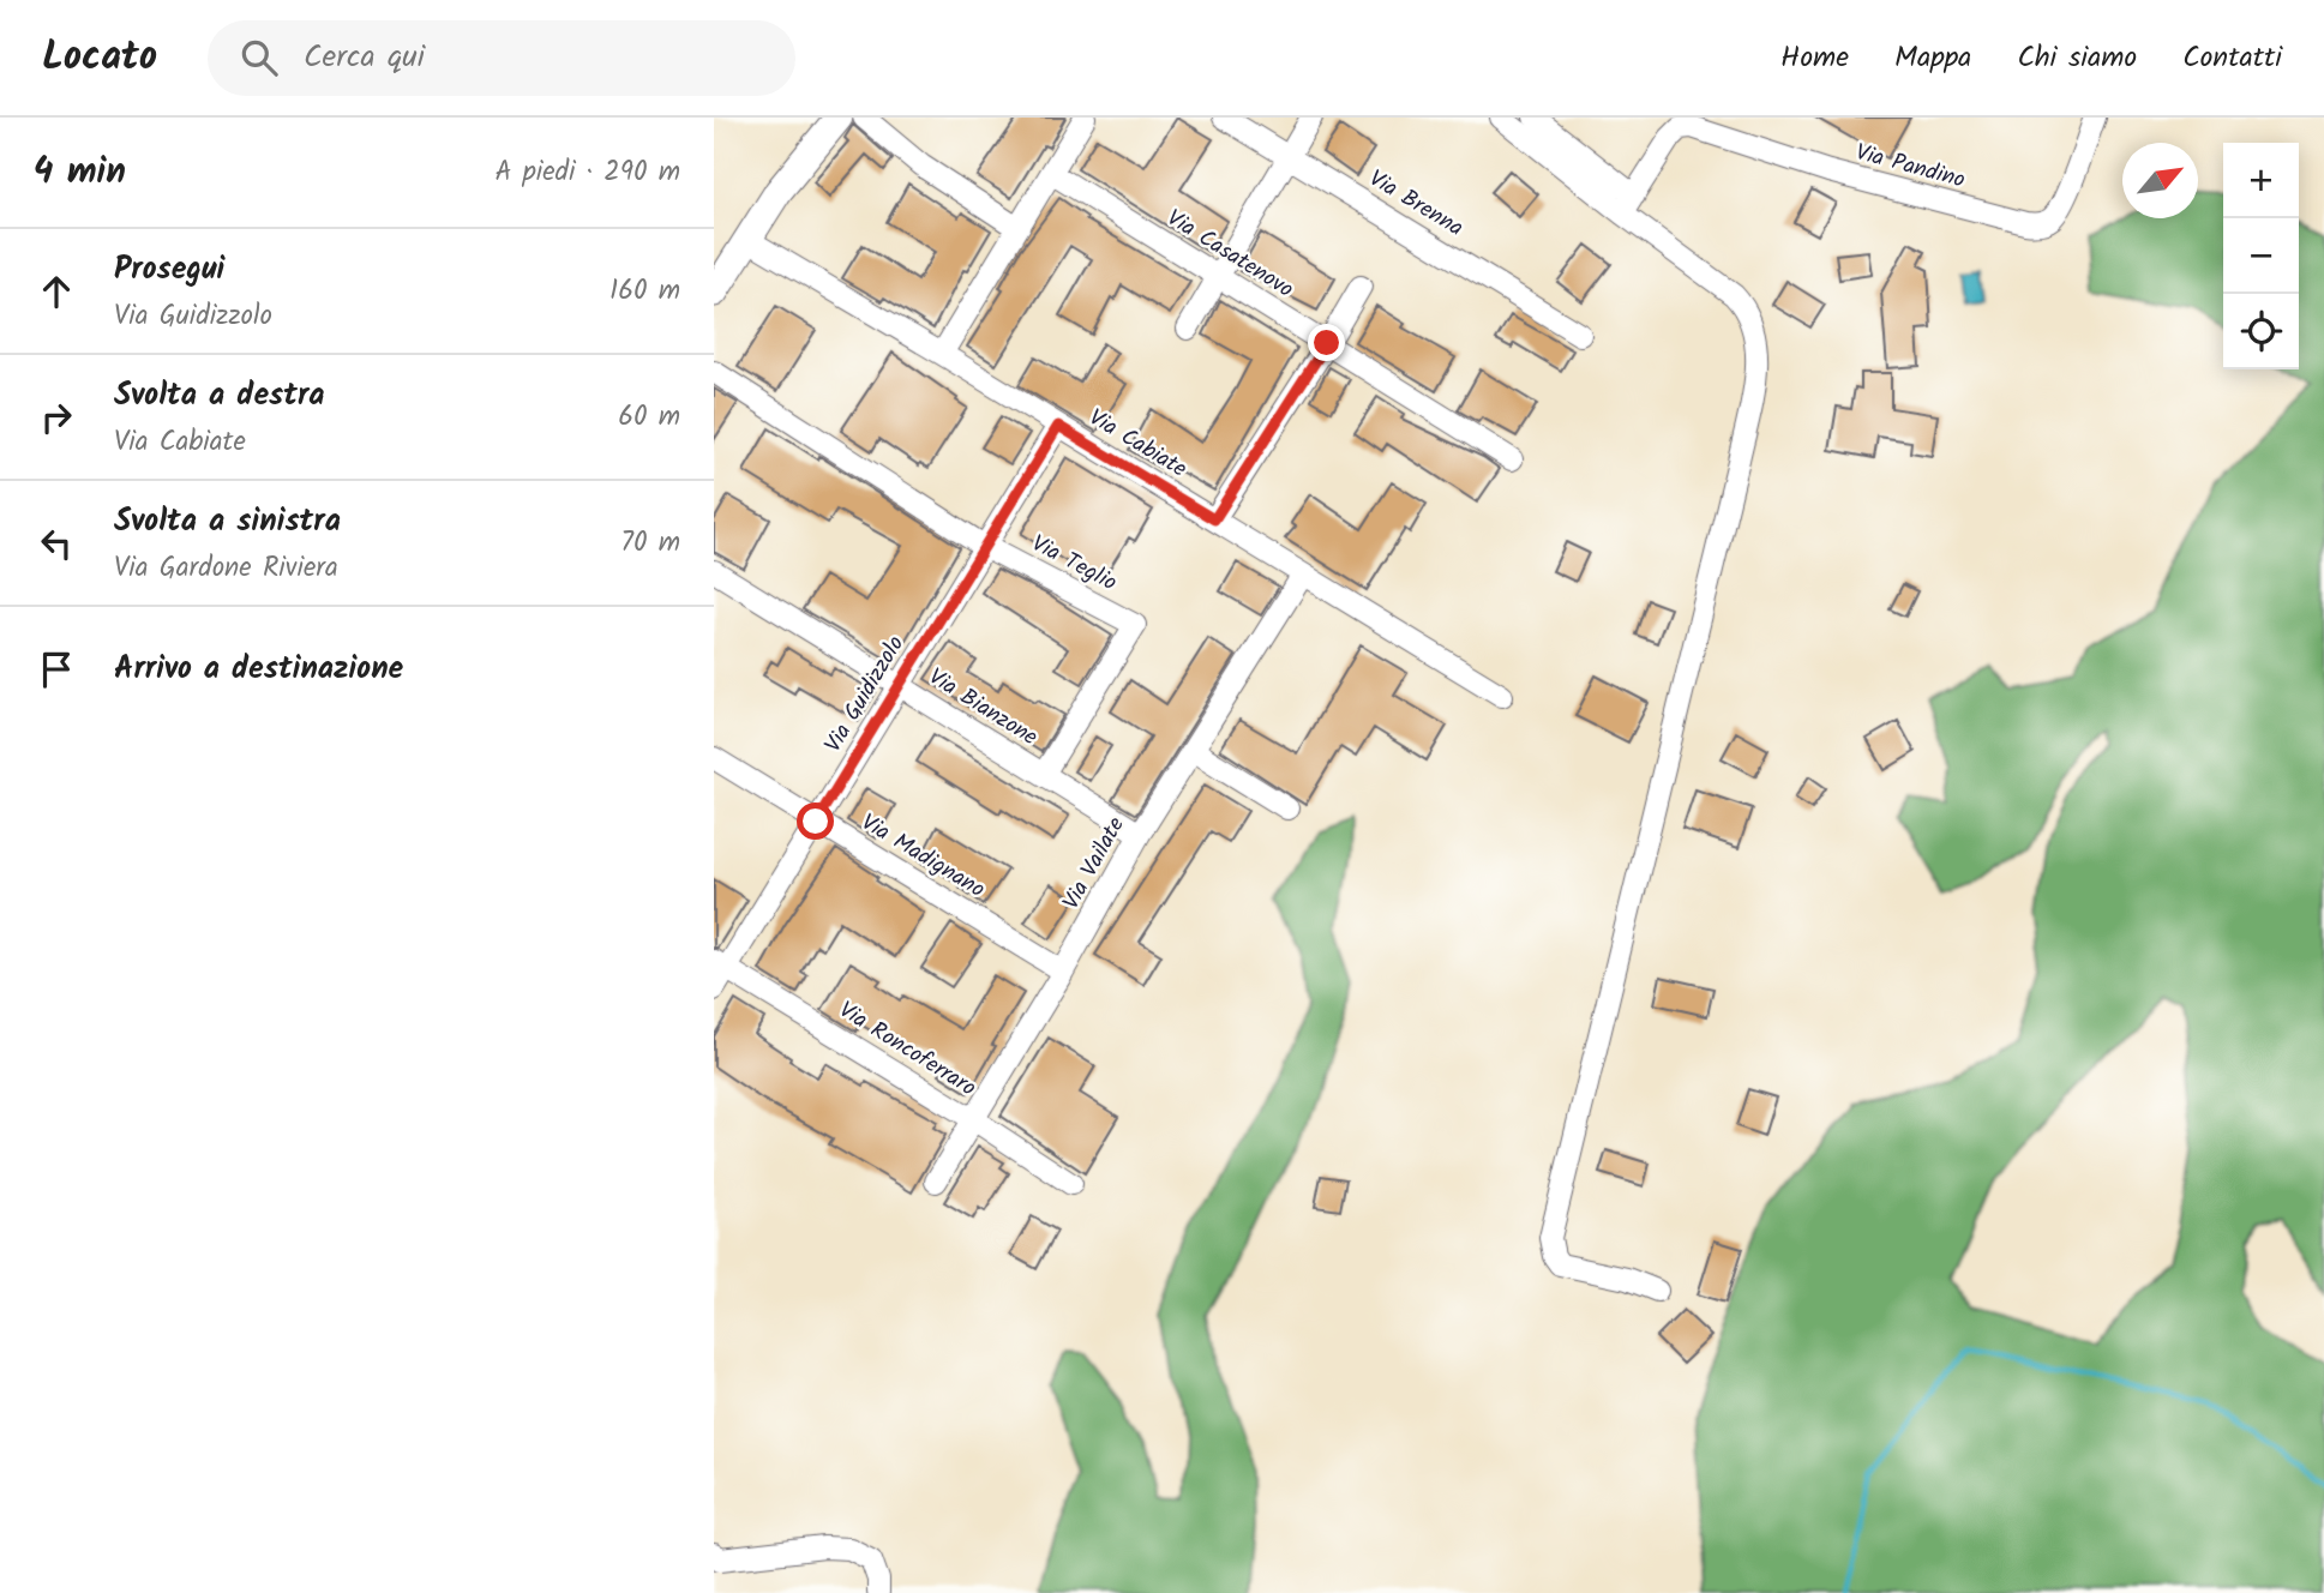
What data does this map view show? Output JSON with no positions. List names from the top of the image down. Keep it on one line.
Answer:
{"streets":{"street":["Via Pandino","Via Brenna","Via Casatenovo","Via Cabiate","Via Teglio","Via Guidizzolo","Via Bianzone","Via Madignano","Via Vailate","Via Roncoferraro"]},"crossings":[["Via Cabiate","Via Guidizzolo"],["Via Cabiate","Via Vailate"],["Via Teglio","Via Guidizzolo"],["Via Teglio","Via Bianzone"],["Via Guidizzolo","Via Bianzone"],["Via Guidizzolo","Via Madignano"],["Via Guidizzolo","Via Roncoferraro"],["Via Bianzone","Via Vailate"],["Via Madignano","Via Vailate"],["Via Vailate","Via Roncoferraro"]],"north":"top right","page":{"header":"Locato","search":"Cerca qui","nav":["Home","Mappa","Chi siamo","Contatti"],"heading":["4 min","A piedi · 290 m"],"map_buttons":["+","−"],"list":[["Prosegui","Via Guidizzolo","160 m"],["Svolta a destra","Via Cabiate","60 m"],["Svolta a sinistra","Via Gardone Riviera","70 m"],"Arrivo a destinazione"]}}
